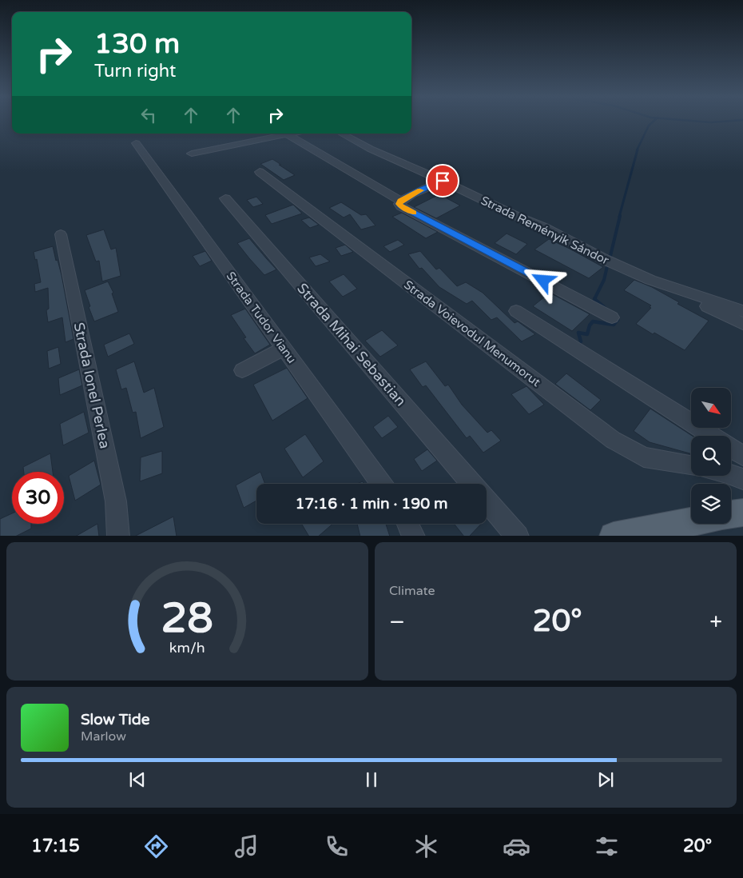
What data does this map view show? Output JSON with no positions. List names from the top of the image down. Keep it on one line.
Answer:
{"streets":{"street":["Strada Reményik Sándor","Strada Tudor Vianu","Strada Voievodul Menumorut","Strada Mihai Sebastian","Strada Ionel Perlea"]},"north":"bottom right","page":{"turn":["130 m","Turn right"],"limit":"30","trip":"17:16 · 1 min · 190 m","tile":"Climate","heat":["−","20°","+"],"song":["Slow Tide","Marlow"],"tabs":["17:15","20°"],"gauge":["28","km/h"]}}
